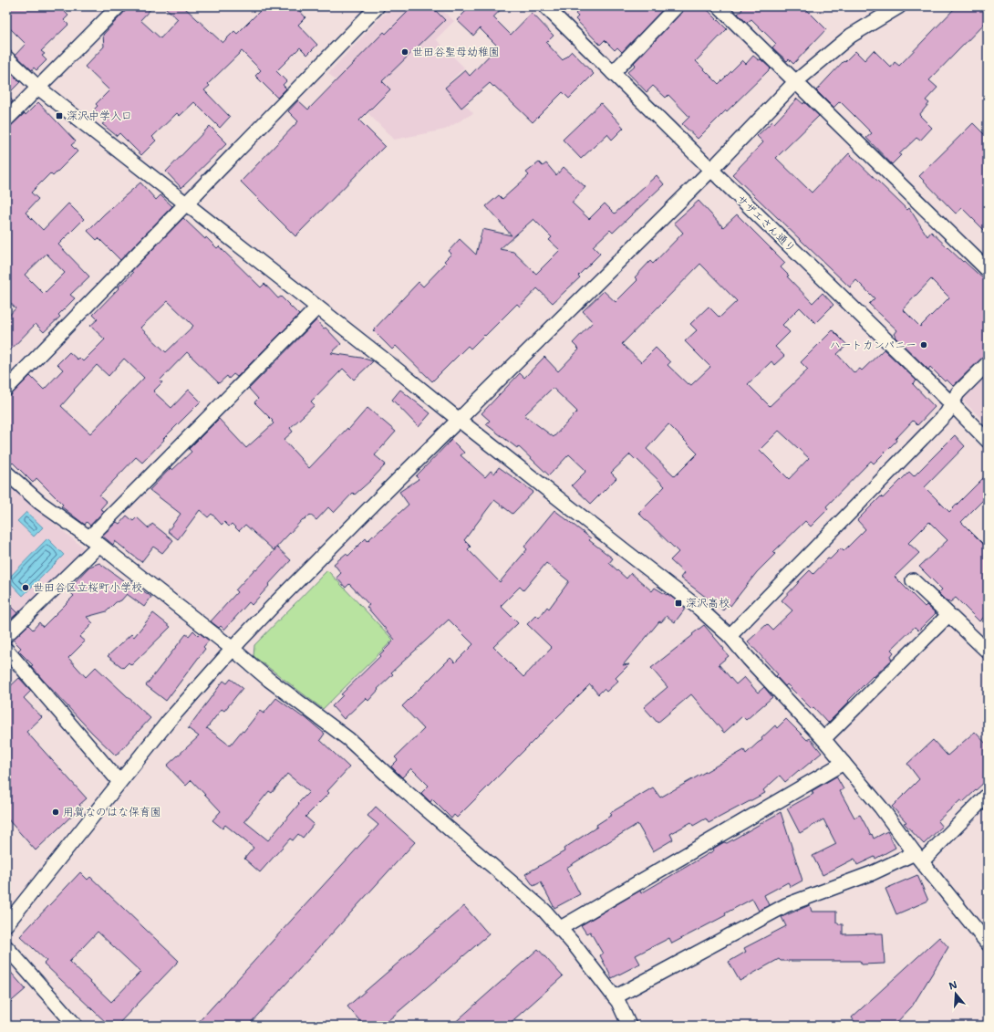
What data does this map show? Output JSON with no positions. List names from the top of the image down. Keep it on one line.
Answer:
{"streets":{"street":["サザエさん通り"]},"places":{"other":["世田谷聖母幼稚園","ハートカンパニー","世田谷区立桜町小学校","用賀なのはな保育園"],"transit":["深沢中学入口","深沢高校"]},"north":"top"}
